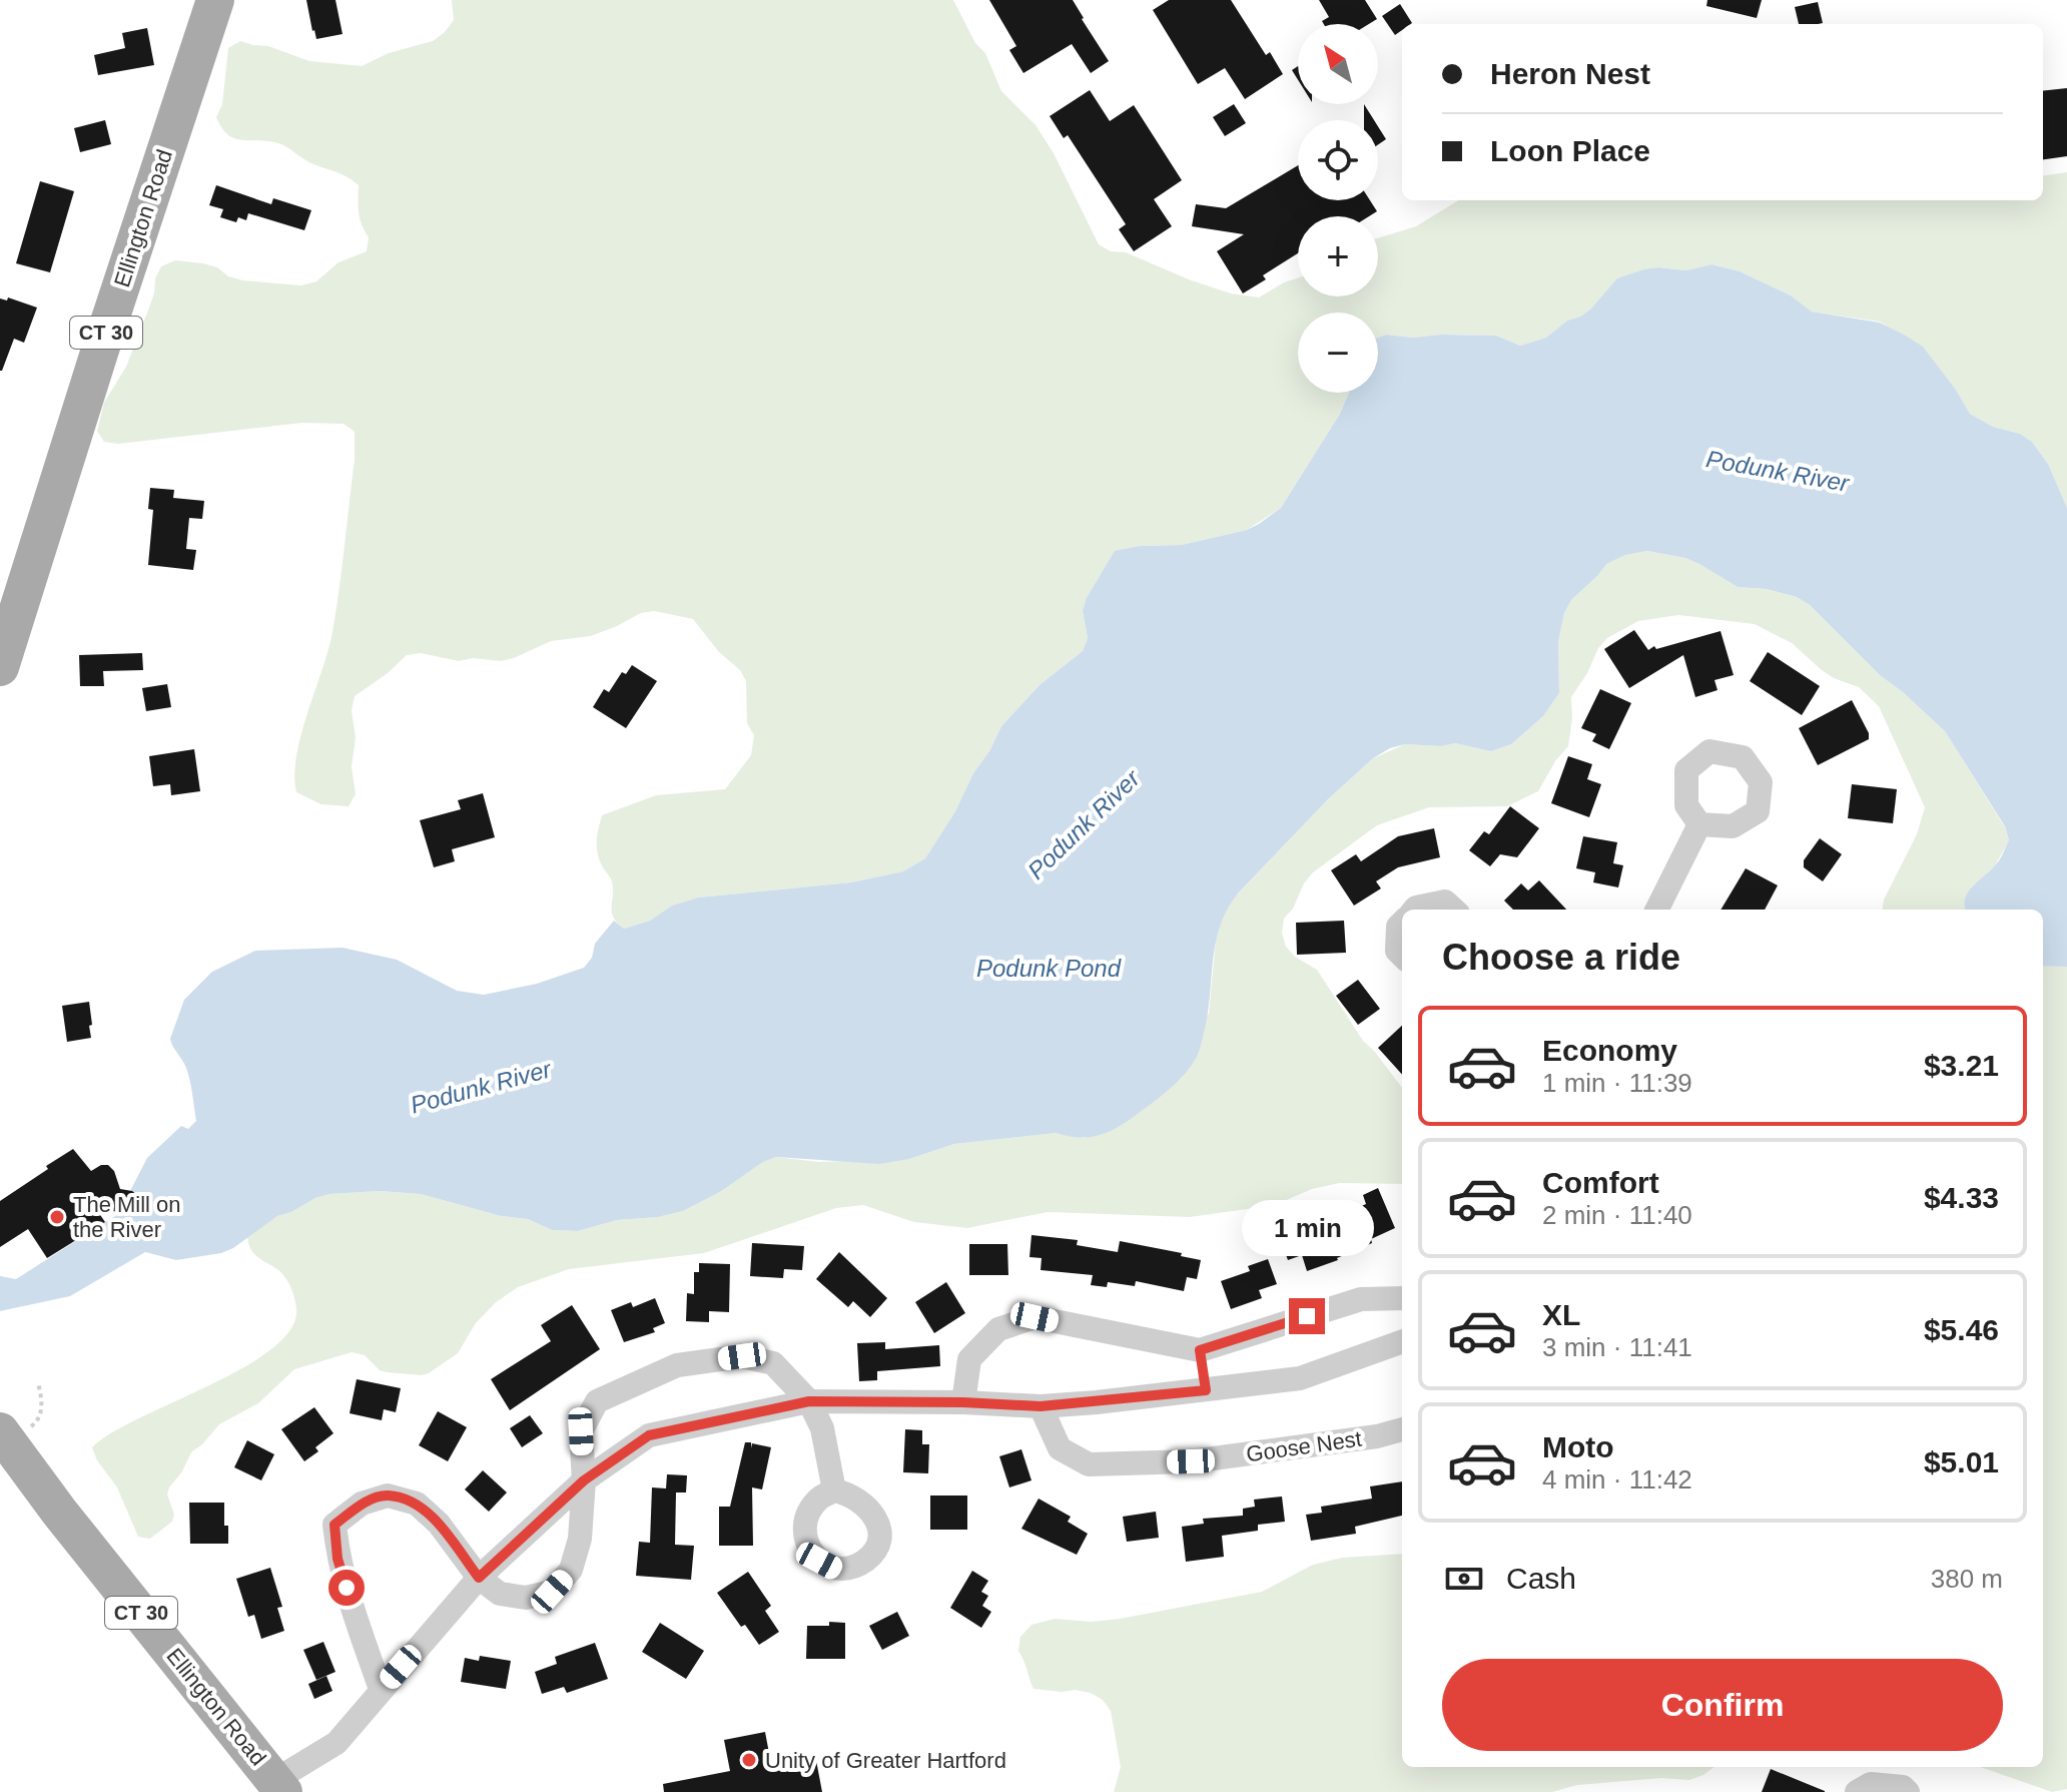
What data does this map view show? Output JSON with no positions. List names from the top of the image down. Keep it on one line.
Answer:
{"streets":{"main road":["Ellington Road","CT 30"],"street":["Goose Nest"]},"water":["Podunk River","Podunk Pond"],"places":["The Mill on the River","Unity of Greater Hartford"],"north":"top left","page":{"map_buttons":["+","−"],"banner":["Heron Nest","Loon Place"],"heading":"Choose a ride","list":[{"name":"Economy","note":"1 min · 11:39","value":"$3.21"},{"name":"Comfort","note":"2 min · 11:40","value":"$4.33"},{"name":"XL","note":"3 min · 11:41","value":"$5.46"},{"name":"Moto","note":"4 min · 11:42","value":"$5.01"}],"bubble":"1 min","pay":["Cash","380 m"],"buttons":"Confirm"}}
